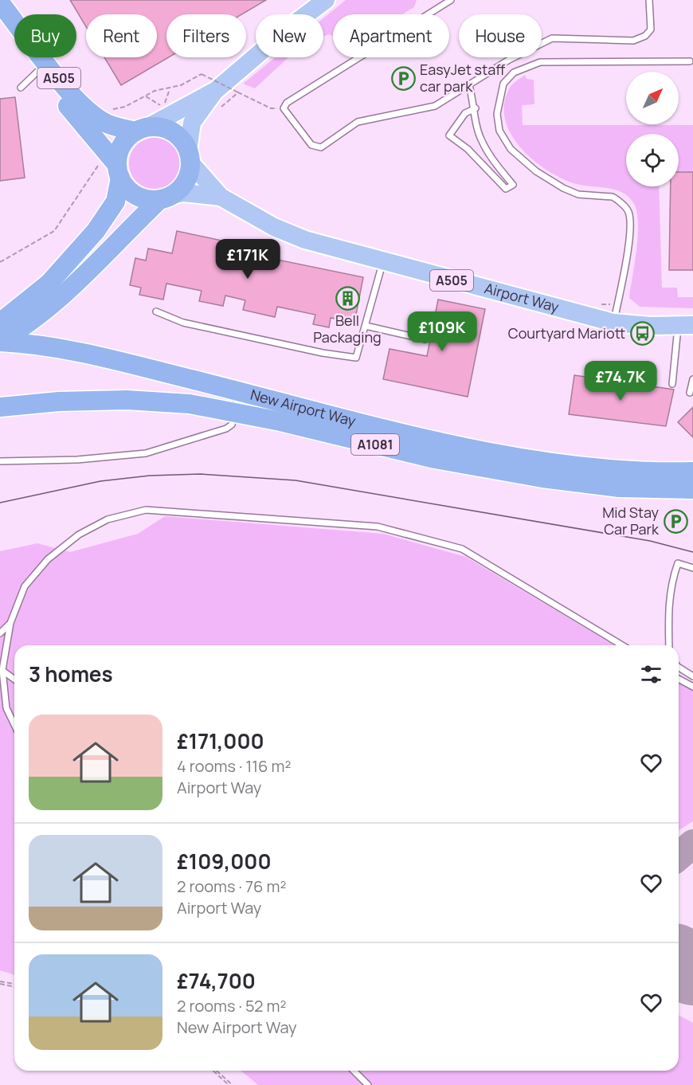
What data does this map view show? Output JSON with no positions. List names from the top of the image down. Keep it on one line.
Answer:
{"streets":{"highway":["A505","New Airport Way","A1081"],"main road":["Airport Way"]},"crossings":[["A505","Airport Way"],["A505","New Airport Way"],["Airport Way","New Airport Way"]],"places":{"parking":["EasyJet staff car park","Mid Stay Car Park"],"building":["Bell Packaging"],"bus stop":["Courtyard Mariott"]},"north":"top right","page":{"chip":["Buy","Rent","Filters","New","Apartment","House"],"price":["£171K","£109K","£74.7K"],"heading":"3 homes","list":[{"name":"£171,000","note":"4 rooms · 116 m² · Airport Way"},{"name":"£109,000","note":"2 rooms · 76 m² · Airport Way"},{"name":"£74,700","note":"2 rooms · 52 m² · New Airport Way"}]}}
